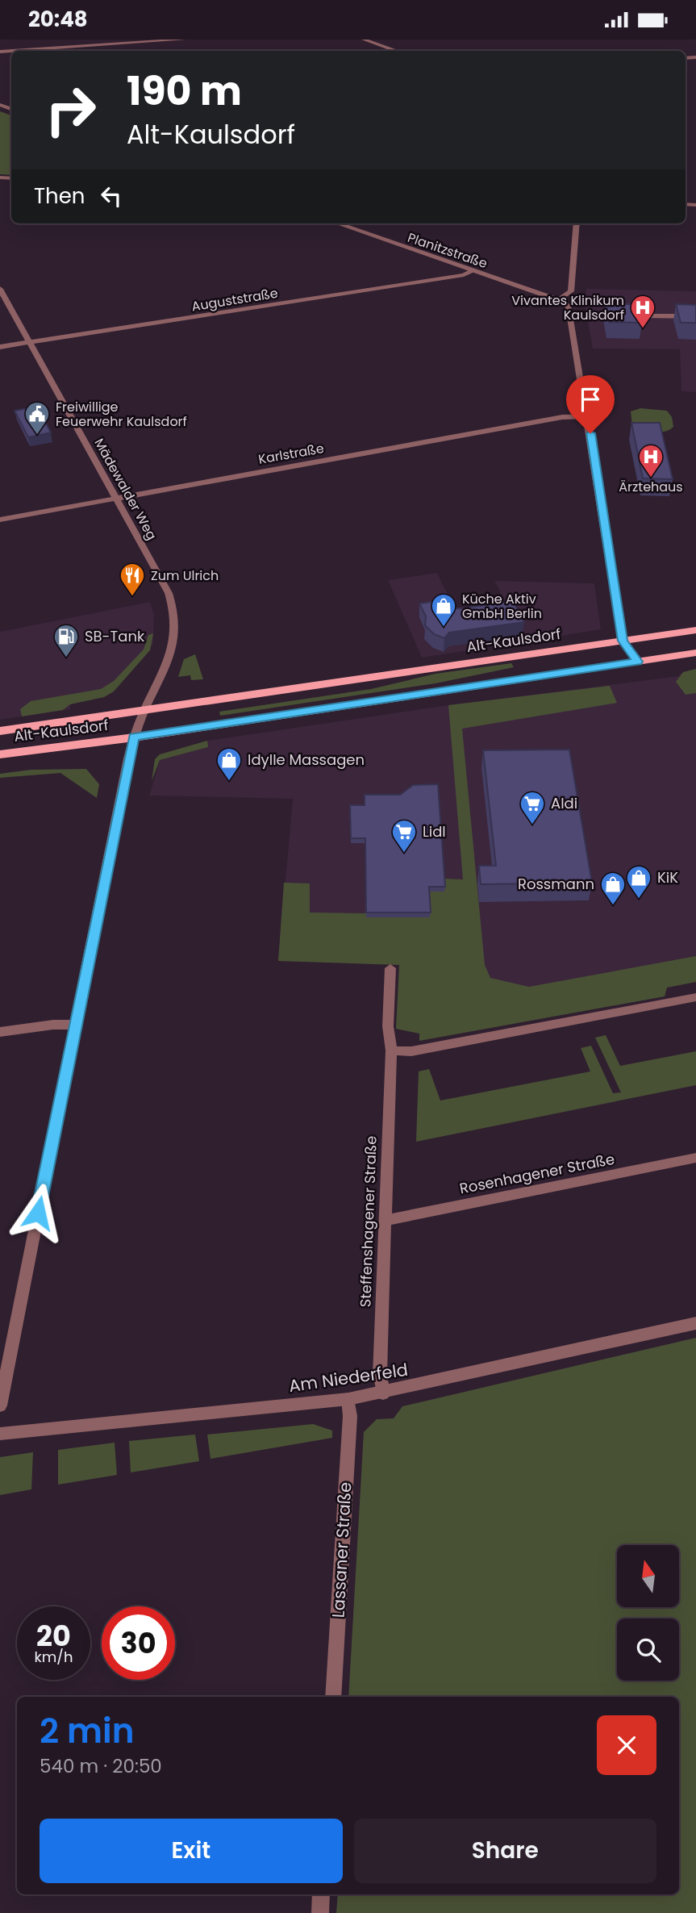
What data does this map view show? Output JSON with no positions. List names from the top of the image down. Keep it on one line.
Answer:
{"streets":{"main road":["Alt-Kaulsdorf"],"street":["Planitzstraße","Auguststraße","Karlstraße","Mädewalder Weg","Rosenhagener Straße","Steffenshagener Straße","Am Niederfeld","Lassaner Straße"]},"crossings":[["Planitzstraße","Auguststraße"],["Auguststraße","Mädewalder Weg"],["Karlstraße","Mädewalder Weg"],["Mädewalder Weg","Alt-Kaulsdorf"],["Rosenhagener Straße","Steffenshagener Straße"],["Steffenshagener Straße","Am Niederfeld"],["Am Niederfeld","Lassaner Straße"]],"places":{"hospital":["Vivantes Klinikum Kaulsdorf","Ärztehaus"],"public building":["Freiwillige Feuerwehr Kaulsdorf"],"restaurant":["Zum Ulrich"],"shop":["Küche Aktiv GmbH Berlin","Idylle Massagen","KiK","Rossmann"],"fuel station":["SB-Tank"],"supermarket":["Aldi","Lidl"]},"north":"top","page":{"status":"20:48","turn":["190 m","Alt-Kaulsdorf"],"then":"Then","speed":"20 km/h","limit":"30","heading":["2 min","540 m · 20:50"],"buttons":["Exit","Share"]}}
